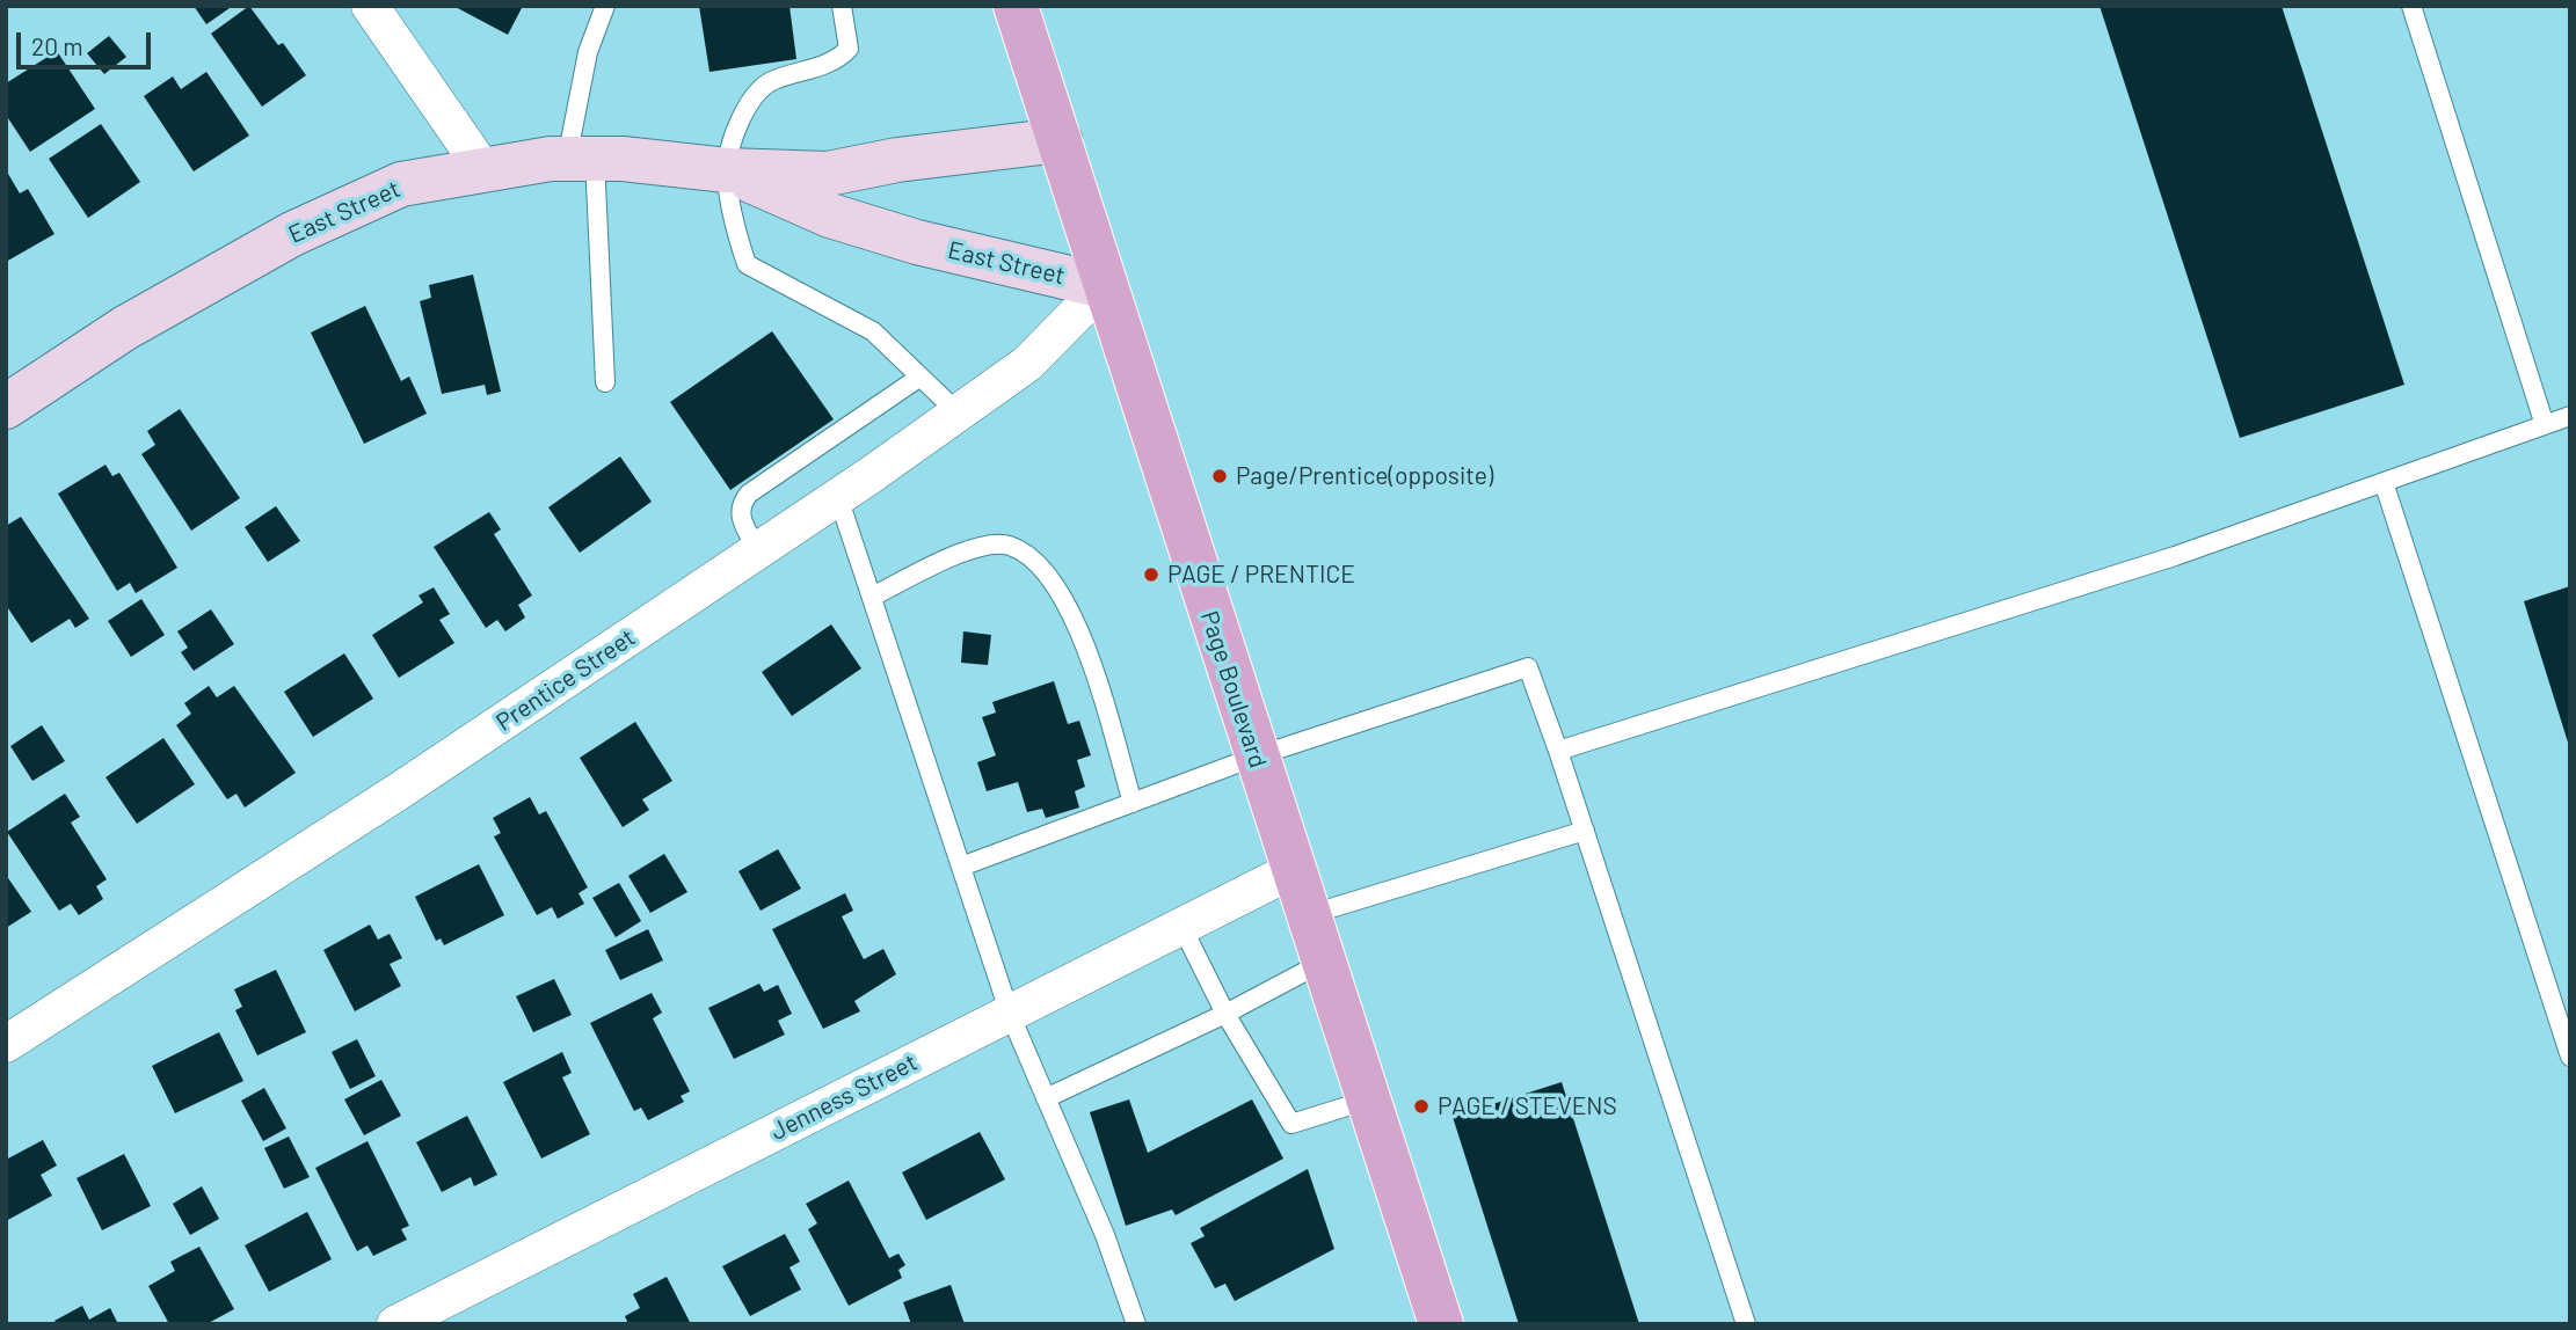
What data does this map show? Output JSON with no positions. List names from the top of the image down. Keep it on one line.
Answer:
{"streets":{"main road":["East Street","Page Boulevard"],"street":["Prentice Street","Jenness Street"]},"crossings":[["East Street","Prentice Street"],["East Street","Page Boulevard"],["Prentice Street","Page Boulevard"],["Page Boulevard","Jenness Street"]],"places":["Page/Prentice(opposite)","PAGE / PRENTICE","PAGE / STEVENS"],"scale_bar":"20 m"}
